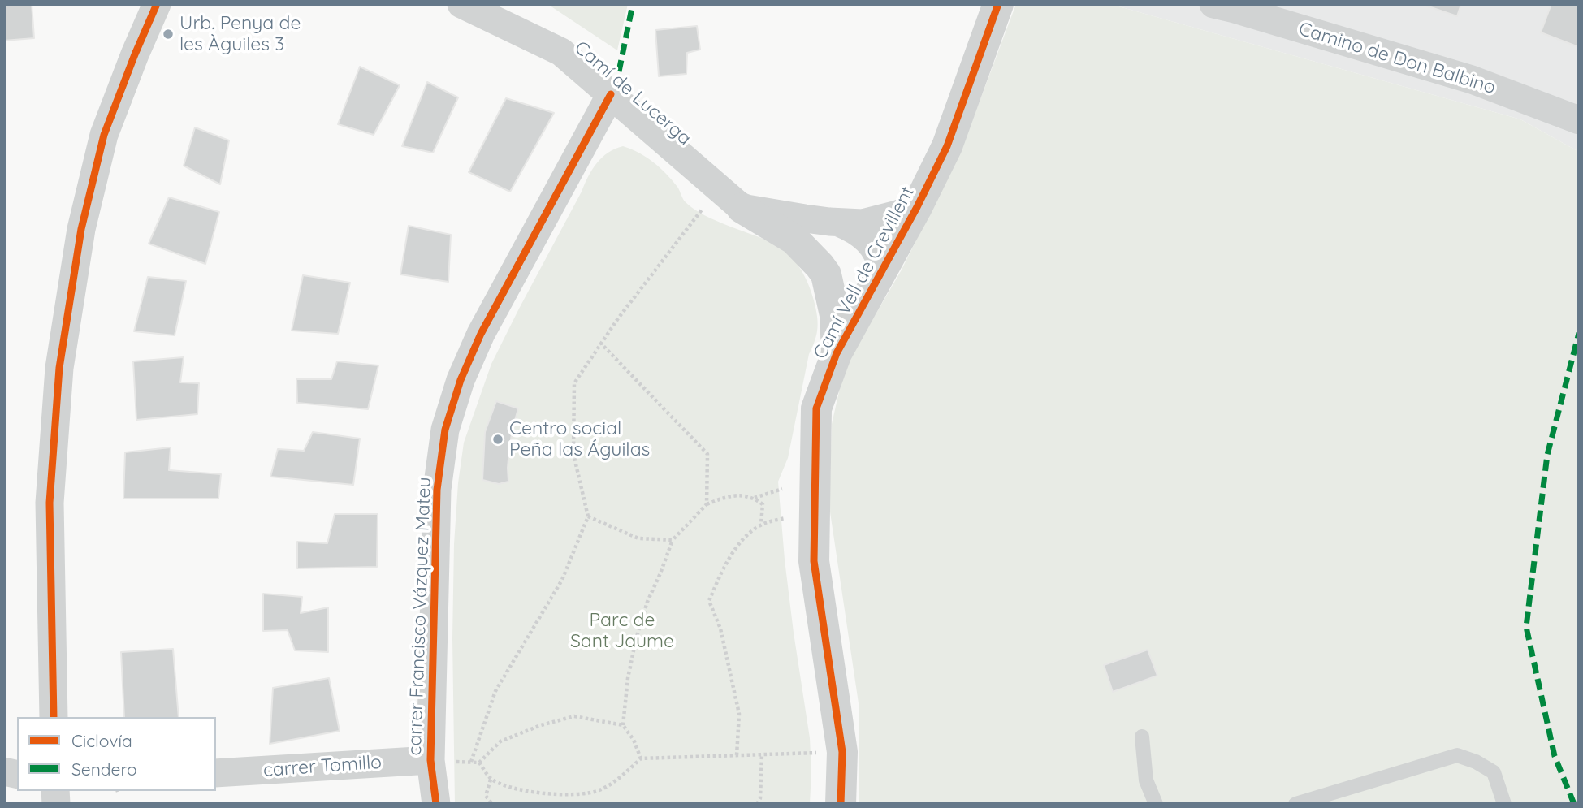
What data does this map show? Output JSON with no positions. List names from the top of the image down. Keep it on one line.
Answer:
{"streets":{"street":["Camino de Don Balbino","Camí de Lucerga","Camí Vell de Crevillent","carrer Francisco Vázquez Mateu","carrer Tomillo"]},"crossings":[["Camí de Lucerga","carrer Francisco Vázquez Mateu"],["carrer Francisco Vázquez Mateu","carrer Tomillo"]],"parks":["Parc de Sant Jaume"],"places":["Urb. Penya de les Àguiles 3","Centro social Peña las Águilas"],"legend":["Ciclovía","Sendero"]}
